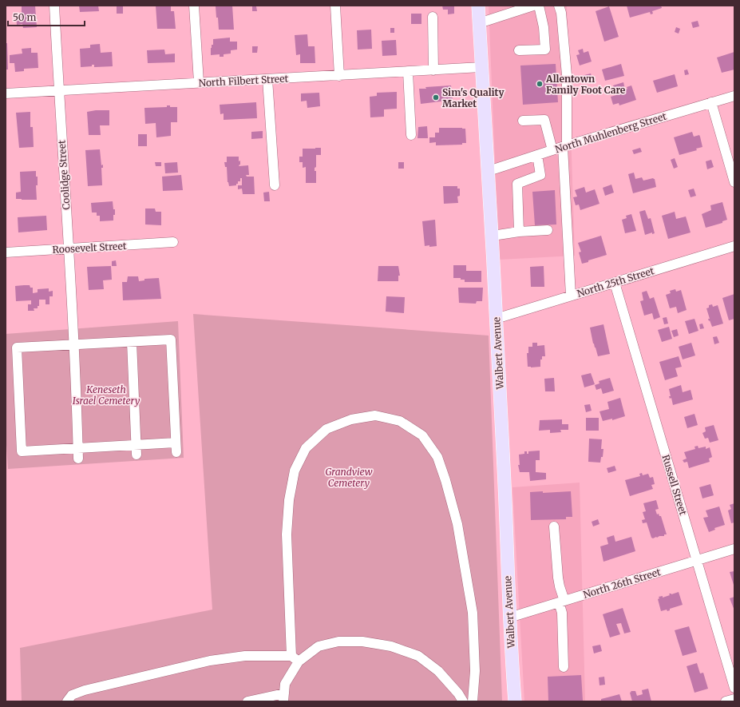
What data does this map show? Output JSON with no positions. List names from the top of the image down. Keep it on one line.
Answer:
{"streets":{"main road":["Walbert Avenue"],"street":["North Filbert Street","North Muhlenberg Street","Coolidge Street","Roosevelt Street","North 25th Street","Russell Street","North 26th Street"]},"crossings":[["North Filbert Street","Coolidge Street"],["North Filbert Street","Walbert Avenue"],["North Muhlenberg Street","Walbert Avenue"],["Coolidge Street","Roosevelt Street"],["North 25th Street","Walbert Avenue"],["North 25th Street","Russell Street"],["Walbert Avenue","North 26th Street"],["Russell Street","North 26th Street"]],"parks":["Keneseth Israel Cemetery","Grandview Cemetery"],"places":["Allentown Family Foot Care","Sim's Quality Market"],"scale_bar":"50 m"}
